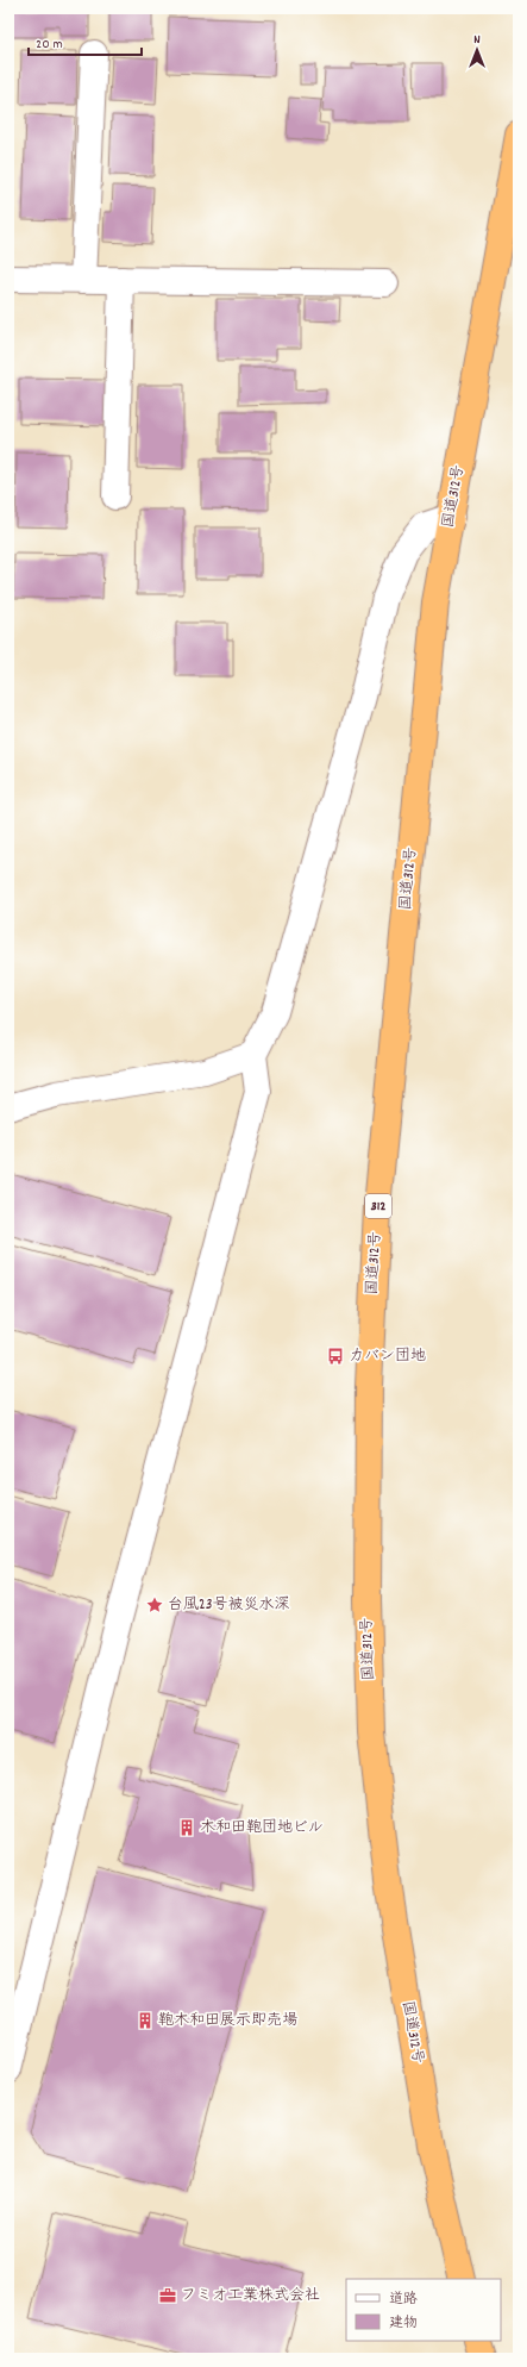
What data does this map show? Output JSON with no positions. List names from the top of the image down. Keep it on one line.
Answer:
{"streets":{"highway":["国道312号","312"]},"places":{"bus stop":["カバン団地"],"place":["台風23号被災水深"],"building":["木和田鞄団地ビル","鞄木和田展示即売場"],"office":["フミオ工業株式会社"]},"legend":["道路","建物"],"scale_bar":"20 m","north":"top"}
